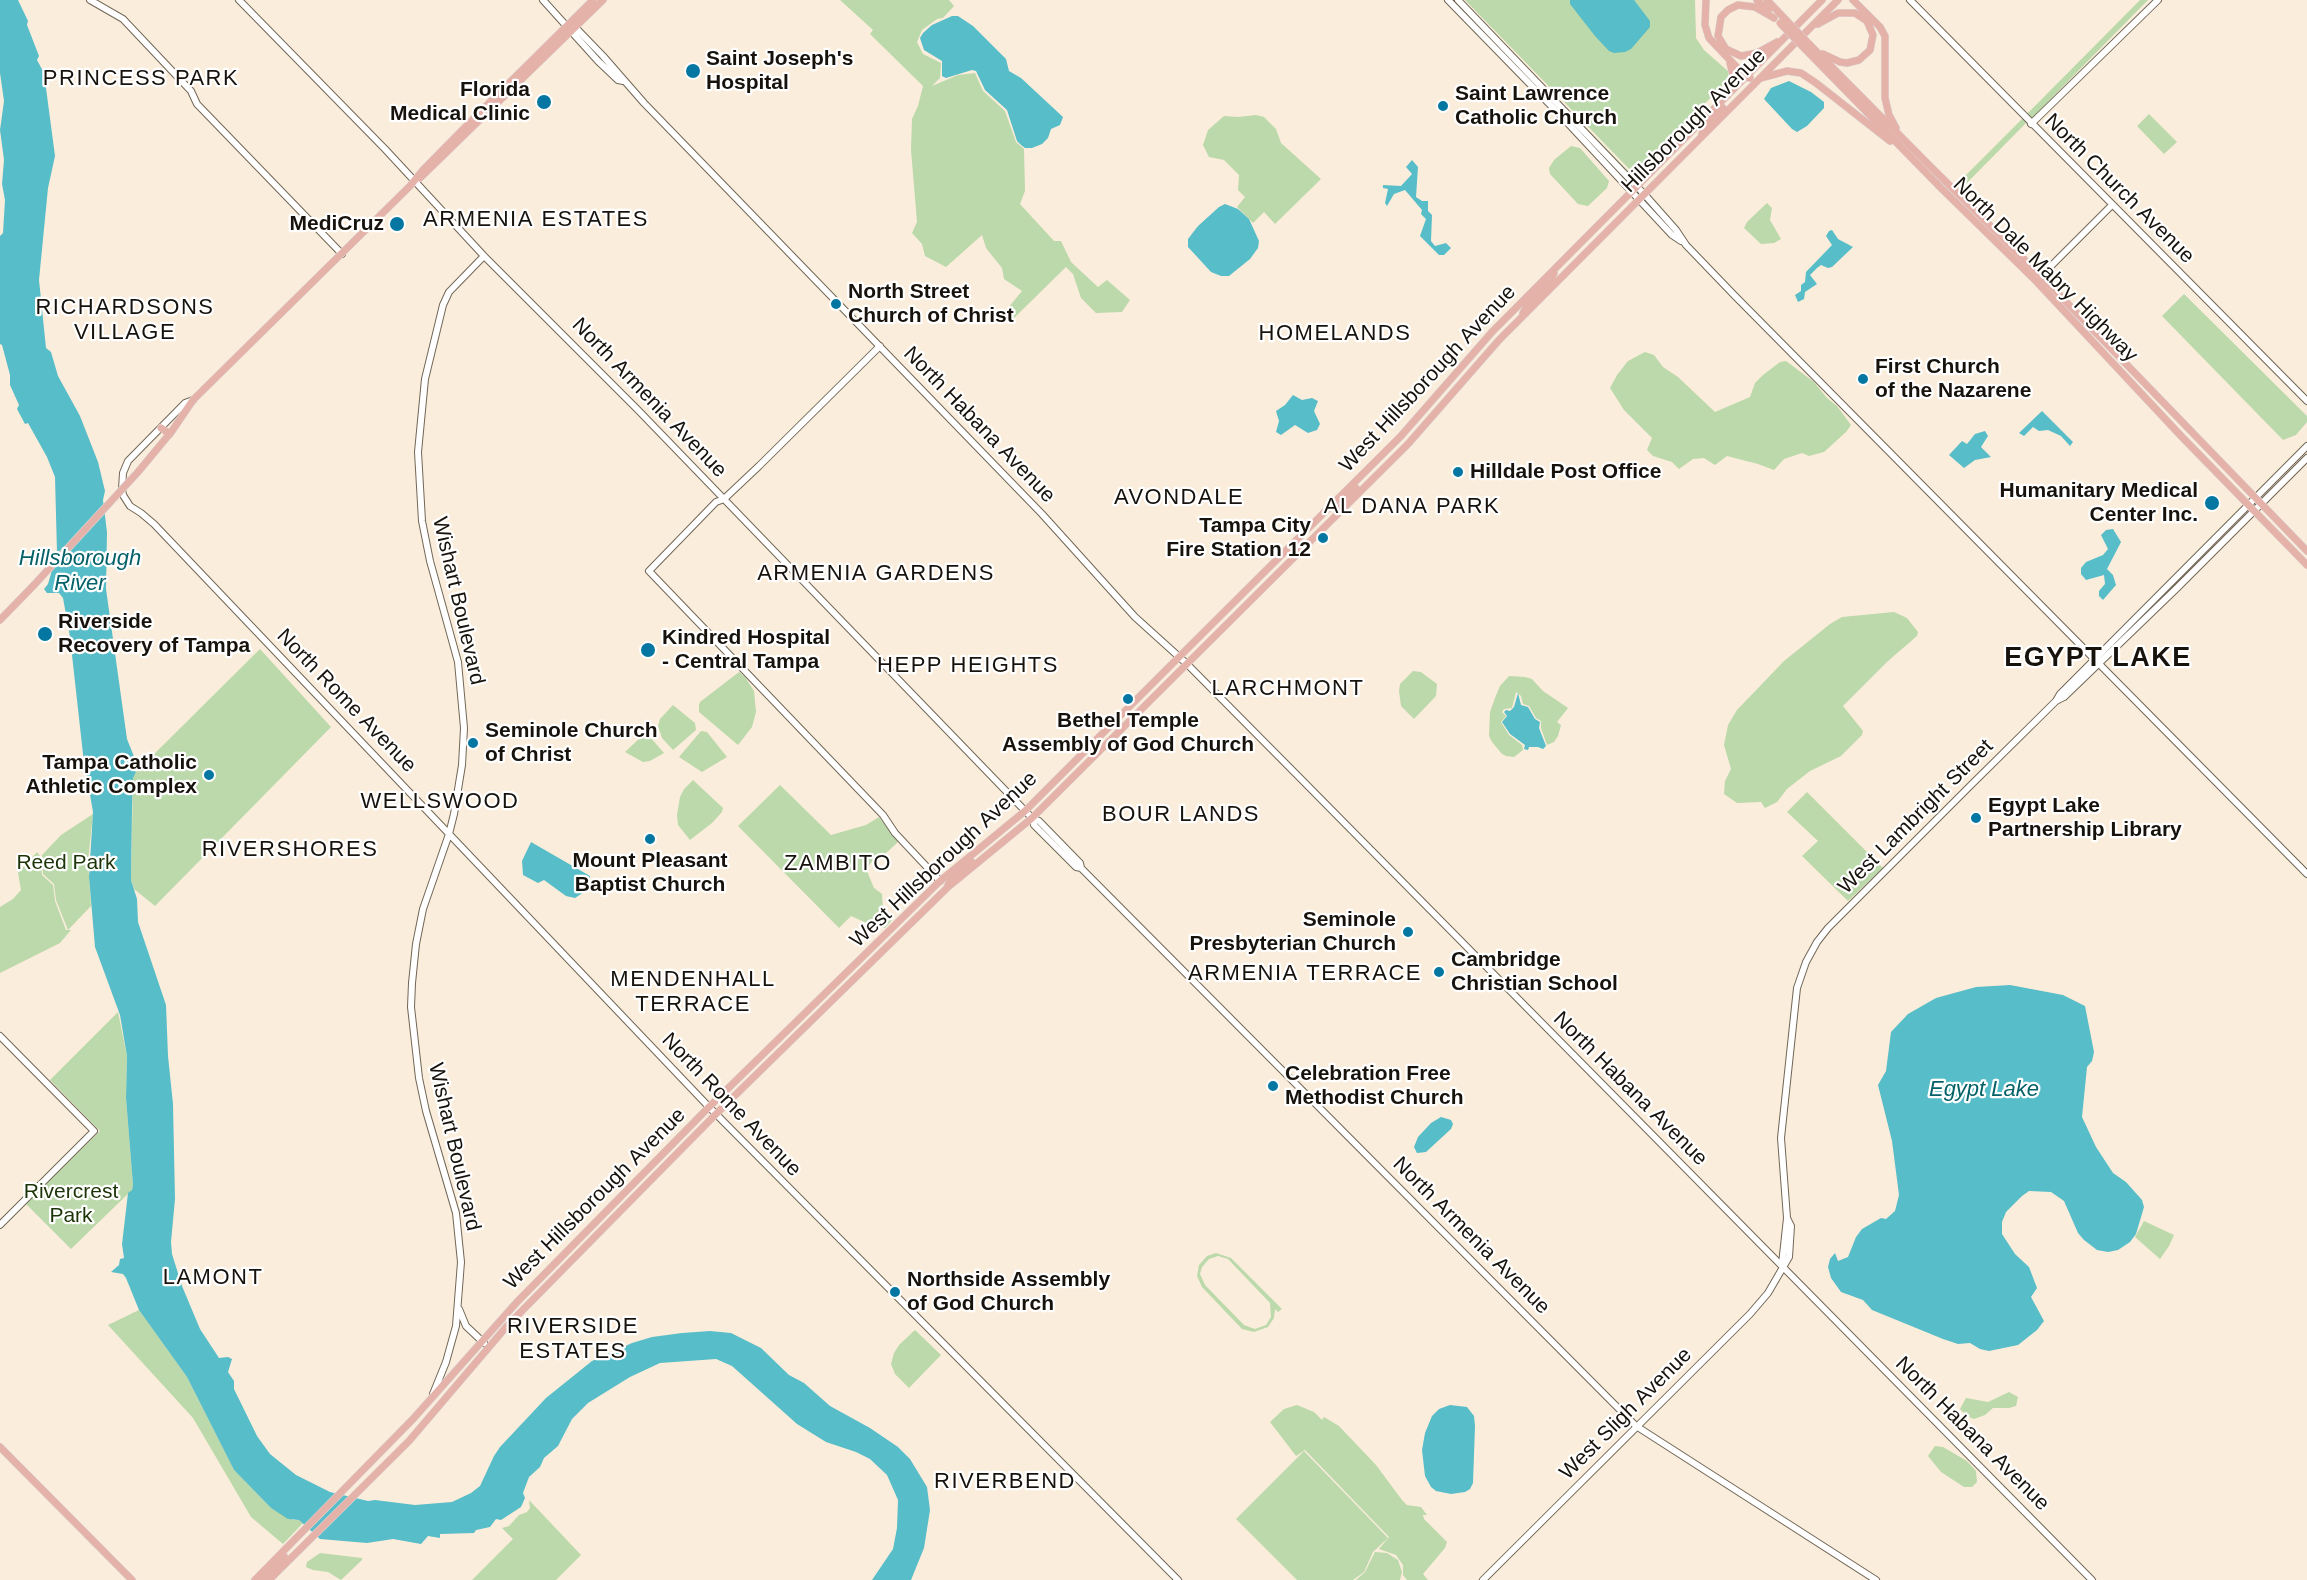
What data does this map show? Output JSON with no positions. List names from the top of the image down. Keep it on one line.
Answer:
{"streets":{"main road":["Hillsborough Avenue","North Dale Mabry Highway","West Hillsborough Avenue"],"street":["North Church Avenue","North Armenia Avenue","North Habana Avenue","Wishart Boulevard","North Rome Avenue","West Lambright Street","West Sligh Avenue"]},"crossings":[["Hillsborough Avenue","West Hillsborough Avenue"],["North Dale Mabry Highway","West Lambright Street"],["West Hillsborough Avenue","North Armenia Avenue"],["West Hillsborough Avenue","North Habana Avenue"],["West Hillsborough Avenue","Wishart Boulevard"],["West Hillsborough Avenue","North Rome Avenue"],["North Armenia Avenue","Wishart Boulevard"],["North Armenia Avenue","West Sligh Avenue"],["North Habana Avenue","West Sligh Avenue"],["Wishart Boulevard","North Rome Avenue"],["West Lambright Street","West Sligh Avenue"]],"districts":["PRINCESS PARK","ARMENIA ESTATES","RICHARDSONS VILLAGE","HOMELANDS","AVONDALE","AL DANA PARK","ARMENIA GARDENS","EGYPT LAKE","HEPP HEIGHTS","LARCHMONT","WELLSWOOD","BOUR LANDS","RIVERSHORES","ZAMBITO","ARMENIA TERRACE","MENDENHALL TERRACE","LAMONT","RIVERSIDE ESTATES","RIVERBEND"],"water":["Hillsborough River","Egypt Lake"],"parks":["Reed Park","Rivercrest Park"],"places":["Saint Joseph's Hospital","Florida Medical Clinic","Saint Lawrence Catholic Church","MediCruz","North Street Church of Christ","First Church of the Nazarene","Hilldale Post Office","Humanitary Medical Center Inc.","Tampa City Fire Station 12","Riverside Recovery of Tampa","Kindred Hospital - Central Tampa","Bethel Temple Assembly of God Church","Seminole Church of Christ","Tampa Catholic Athletic Complex","Egypt Lake Partnership Library","Mount Pleasant Baptist Church","Seminole Presbyterian Church","Cambridge Christian School","Celebration Free Methodist Church","Northside Assembly of God Church"]}
